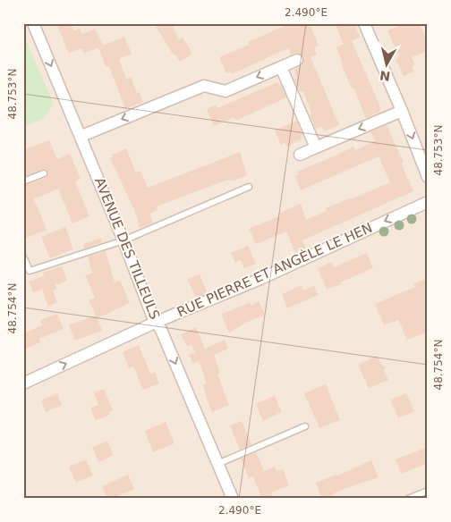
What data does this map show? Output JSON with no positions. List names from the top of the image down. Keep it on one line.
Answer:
{"streets":{"street":["AVENUE DES TILLEULS","RUE PIERRE ET ANGÈLE LE HEN"]},"crossings":[["AVENUE DES TILLEULS","RUE PIERRE ET ANGÈLE LE HEN"]],"one_way":["AVENUE DES TILLEULS"],"north":"bottom","coordinates":["2.490°E","48.753°N","48.754°N"]}
